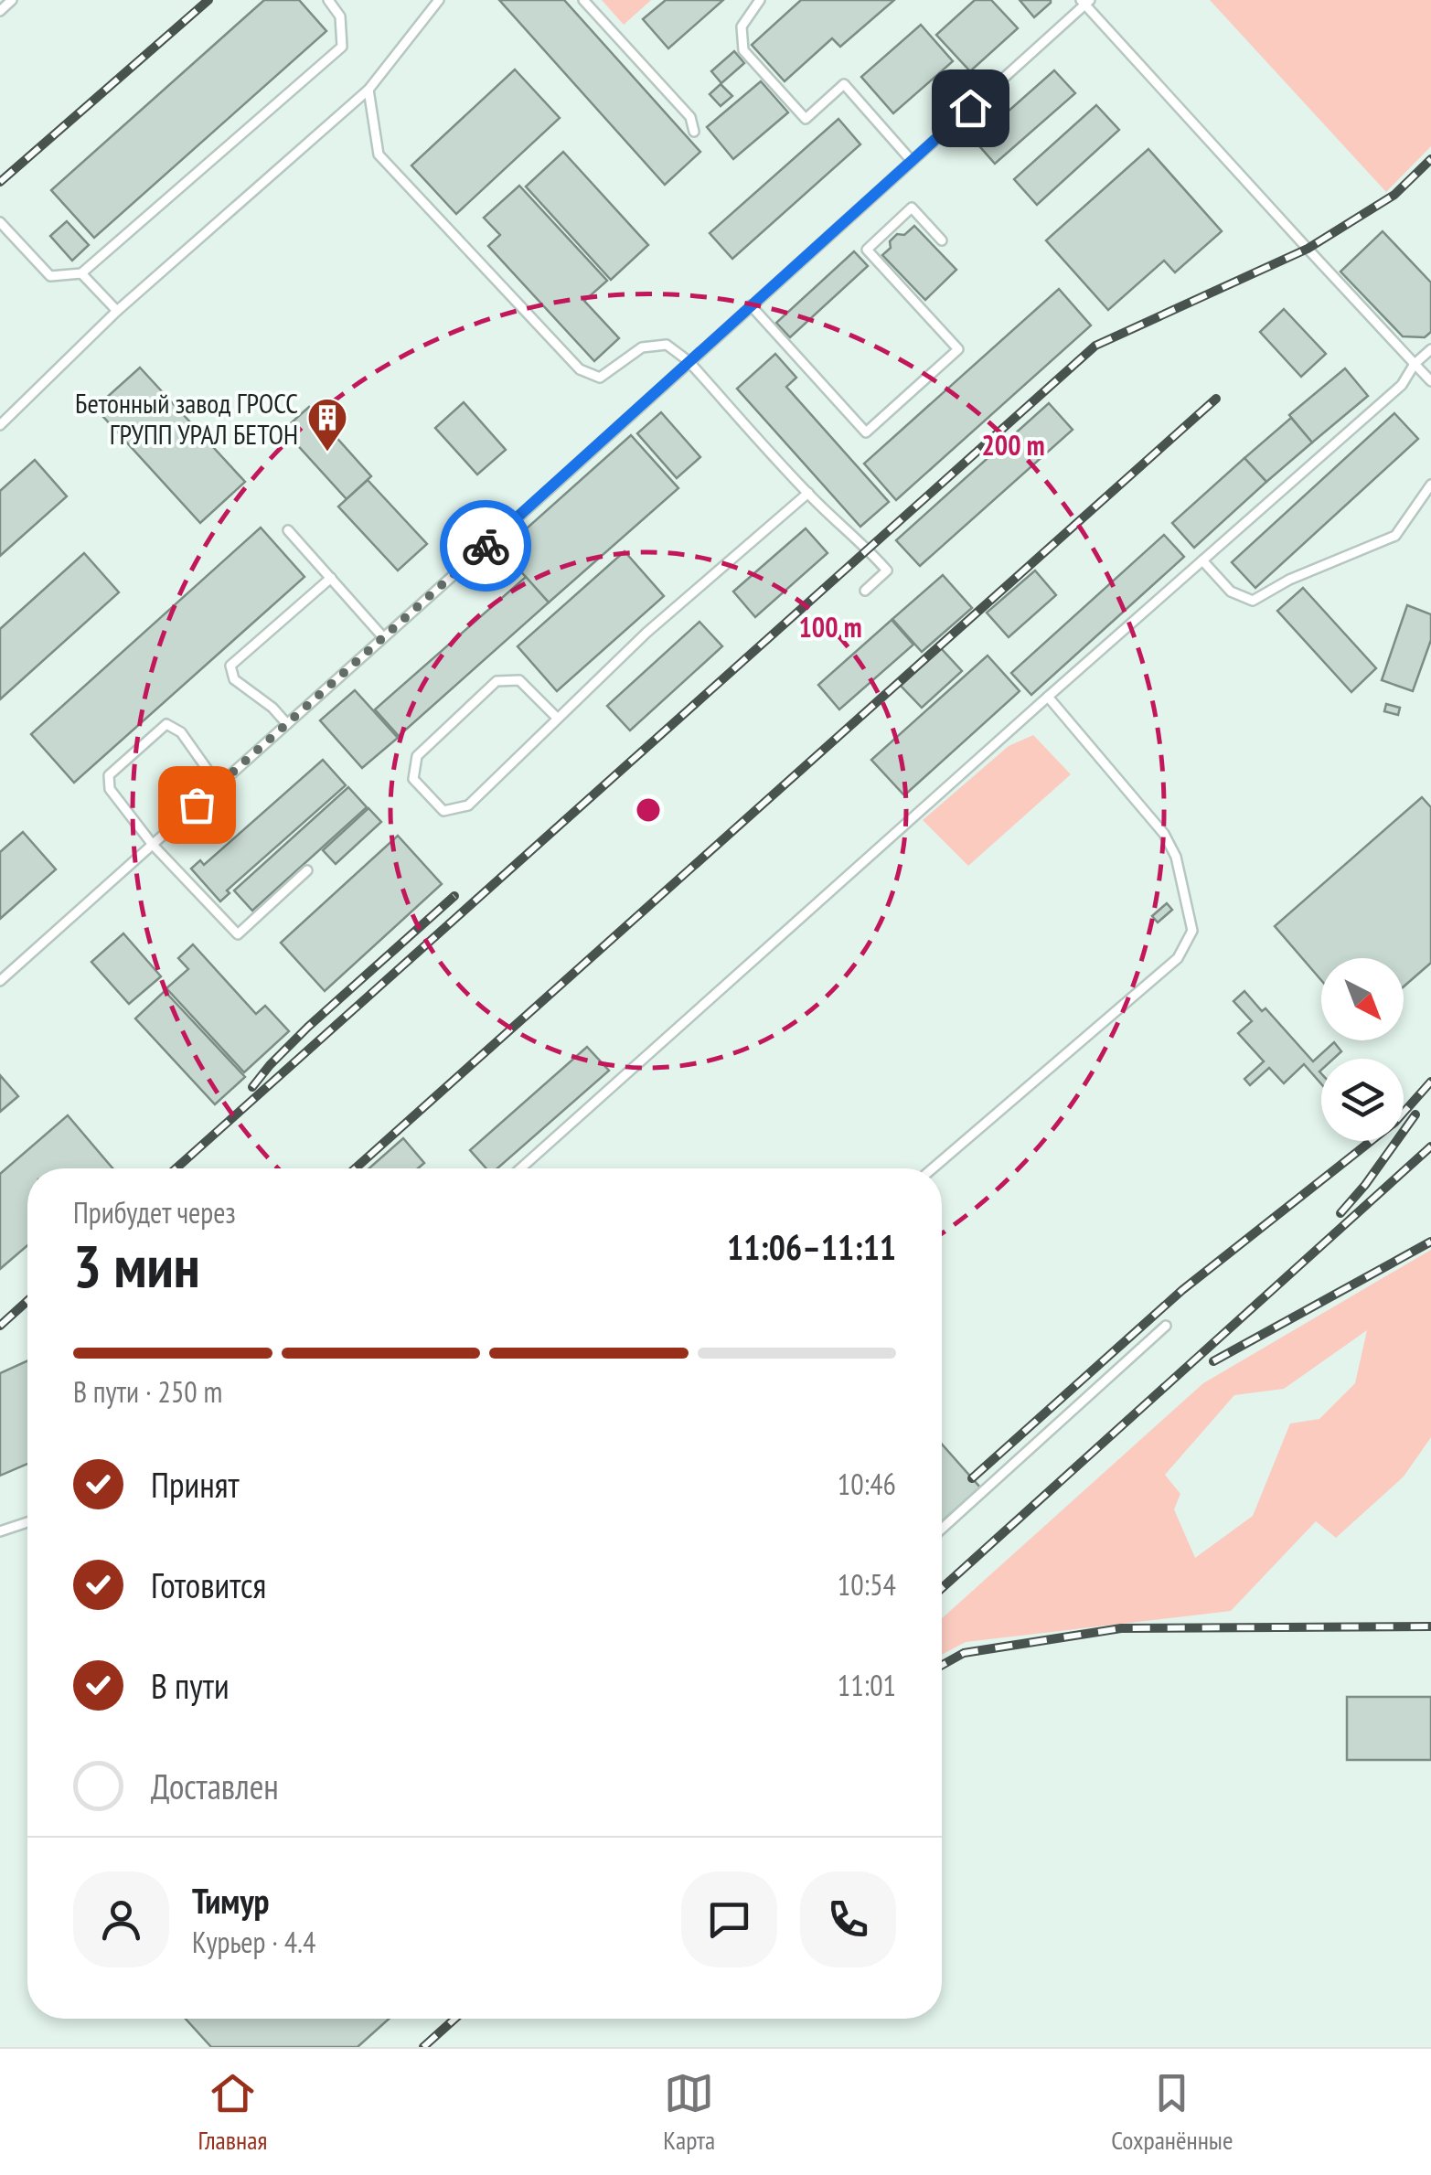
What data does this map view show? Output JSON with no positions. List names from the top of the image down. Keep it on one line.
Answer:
{"places":{"building":["Бетонный завод ГРОСС ГРУПП УРАЛ БЕТОН"]},"north":"bottom right","page":{"heading":["3 мин","Прибудет через","11:06–11:11"],"panel":["Тимур","Курьер · 4.4"],"bar":"В пути · 250 m","list":[["Принят","10:46"],["Готовится","10:54"],["В пути","11:01"],"Доставлен"],"tabs":["Главная","Карта","Сохранённые"]},"rings":["200 m","100 m"]}
